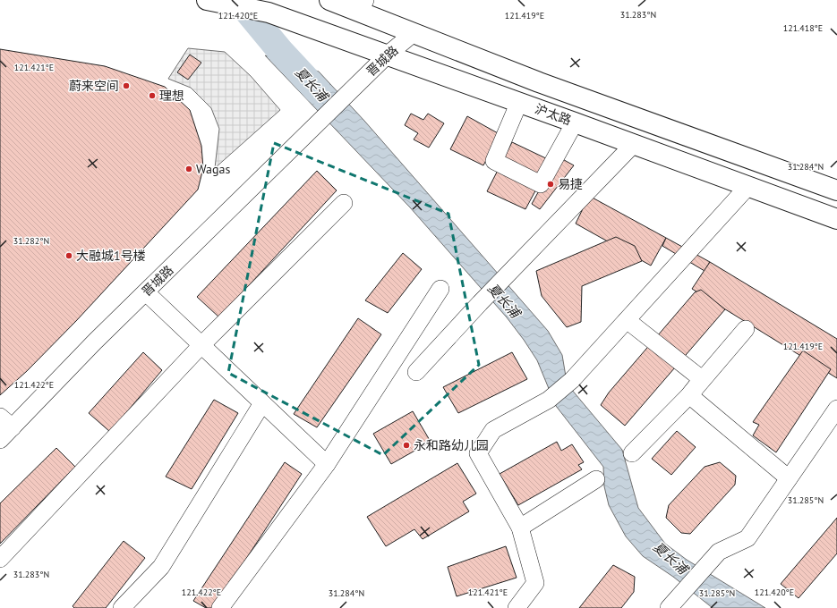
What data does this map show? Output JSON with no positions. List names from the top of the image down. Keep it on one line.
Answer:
{"streets":{"main road":["沪太路"],"street":["晋城路"]},"crossings":[["晋城路","沪太路"]],"water":["夏长浦"],"places":["蔚来空间","理想","Wagas","易捷","大融城1号楼","永和路幼儿园"],"coordinates":["31.283°N","121.420°E","121.419°E","121.418°E","121.421°E","31.284°N","31.282°N","121.422°E","31.285°N"]}
